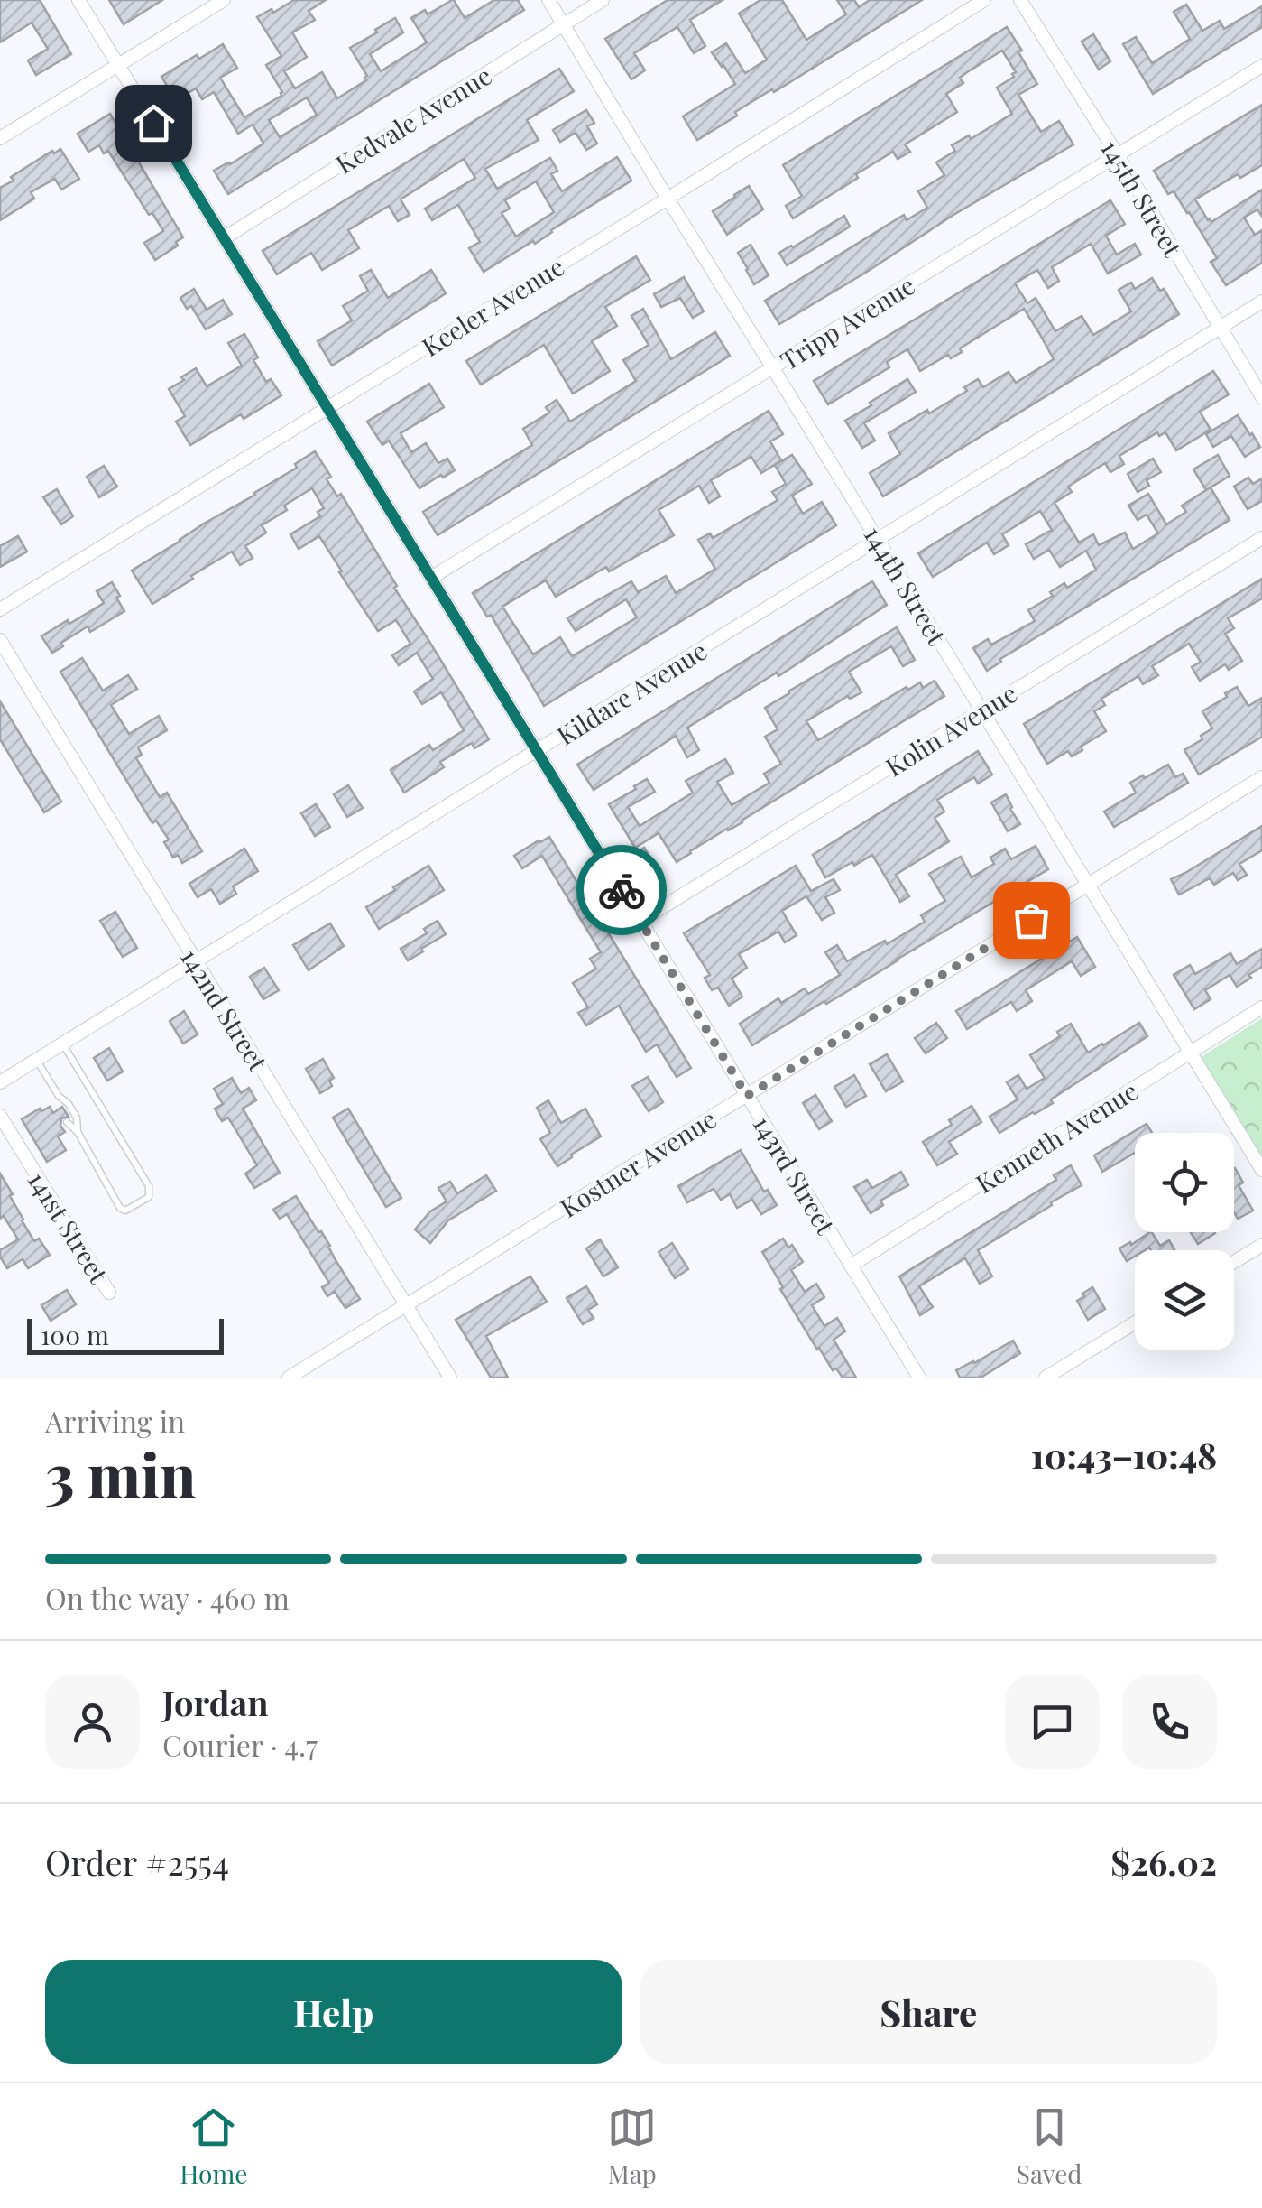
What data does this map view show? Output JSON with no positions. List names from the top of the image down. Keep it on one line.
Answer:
{"streets":{"street":["Kedvale Avenue","145th Street","Keeler Avenue","Tripp Avenue","144th Street","Kildare Avenue","Kolin Avenue","142nd Street","Kenneth Avenue","Kostner Avenue","143rd Street","141st Street"]},"crossings":[["Kedvale Avenue","144th Street"],["Kedvale Avenue","143rd Street"],["145th Street","Tripp Avenue"],["145th Street","Kildare Avenue"],["Keeler Avenue","144th Street"],["Keeler Avenue","143rd Street"],["Tripp Avenue","144th Street"],["Tripp Avenue","143rd Street"],["144th Street","Kildare Avenue"],["144th Street","Kolin Avenue"],["144th Street","Kenneth Avenue"],["144th Street","Kostner Avenue"],["Kildare Avenue","142nd Street"],["Kildare Avenue","143rd Street"],["Kolin Avenue","143rd Street"],["142nd Street","Kostner Avenue"],["Kenneth Avenue","143rd Street"],["Kostner Avenue","143rd Street"]],"scale_bar":"100 m","page":{"scale":"100 m","heading":["3 min","Arriving in","10:43–10:48"],"panel":["Jordan","Courier · 4.7","Order #2554","$26.02"],"bar":"On the way · 460 m","buttons":["Help","Share"],"tabs":["Home","Map","Saved"]}}
